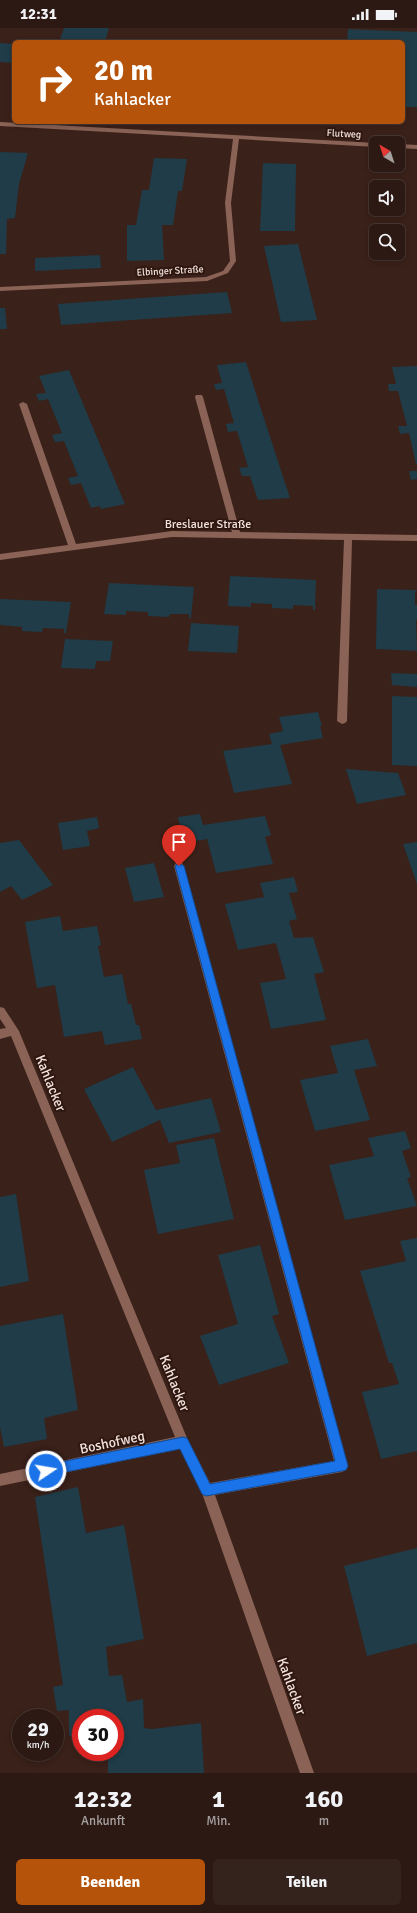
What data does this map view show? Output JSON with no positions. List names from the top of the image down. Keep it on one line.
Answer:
{"streets":{"street":["Flutweg","Elbinger Straße","Breslauer Straße","Kahlacker","Boshofweg"]},"crossings":[["Flutweg","Elbinger Straße"],["Kahlacker","Boshofweg"]],"north":"top left","page":{"status":"12:31","turn":["20 m","Kahlacker"],"speed":"29 km/h","limit":"30","eta":["12:32","Ankunft","1","Min.","160","m"],"buttons":["Beenden","Teilen"]}}
